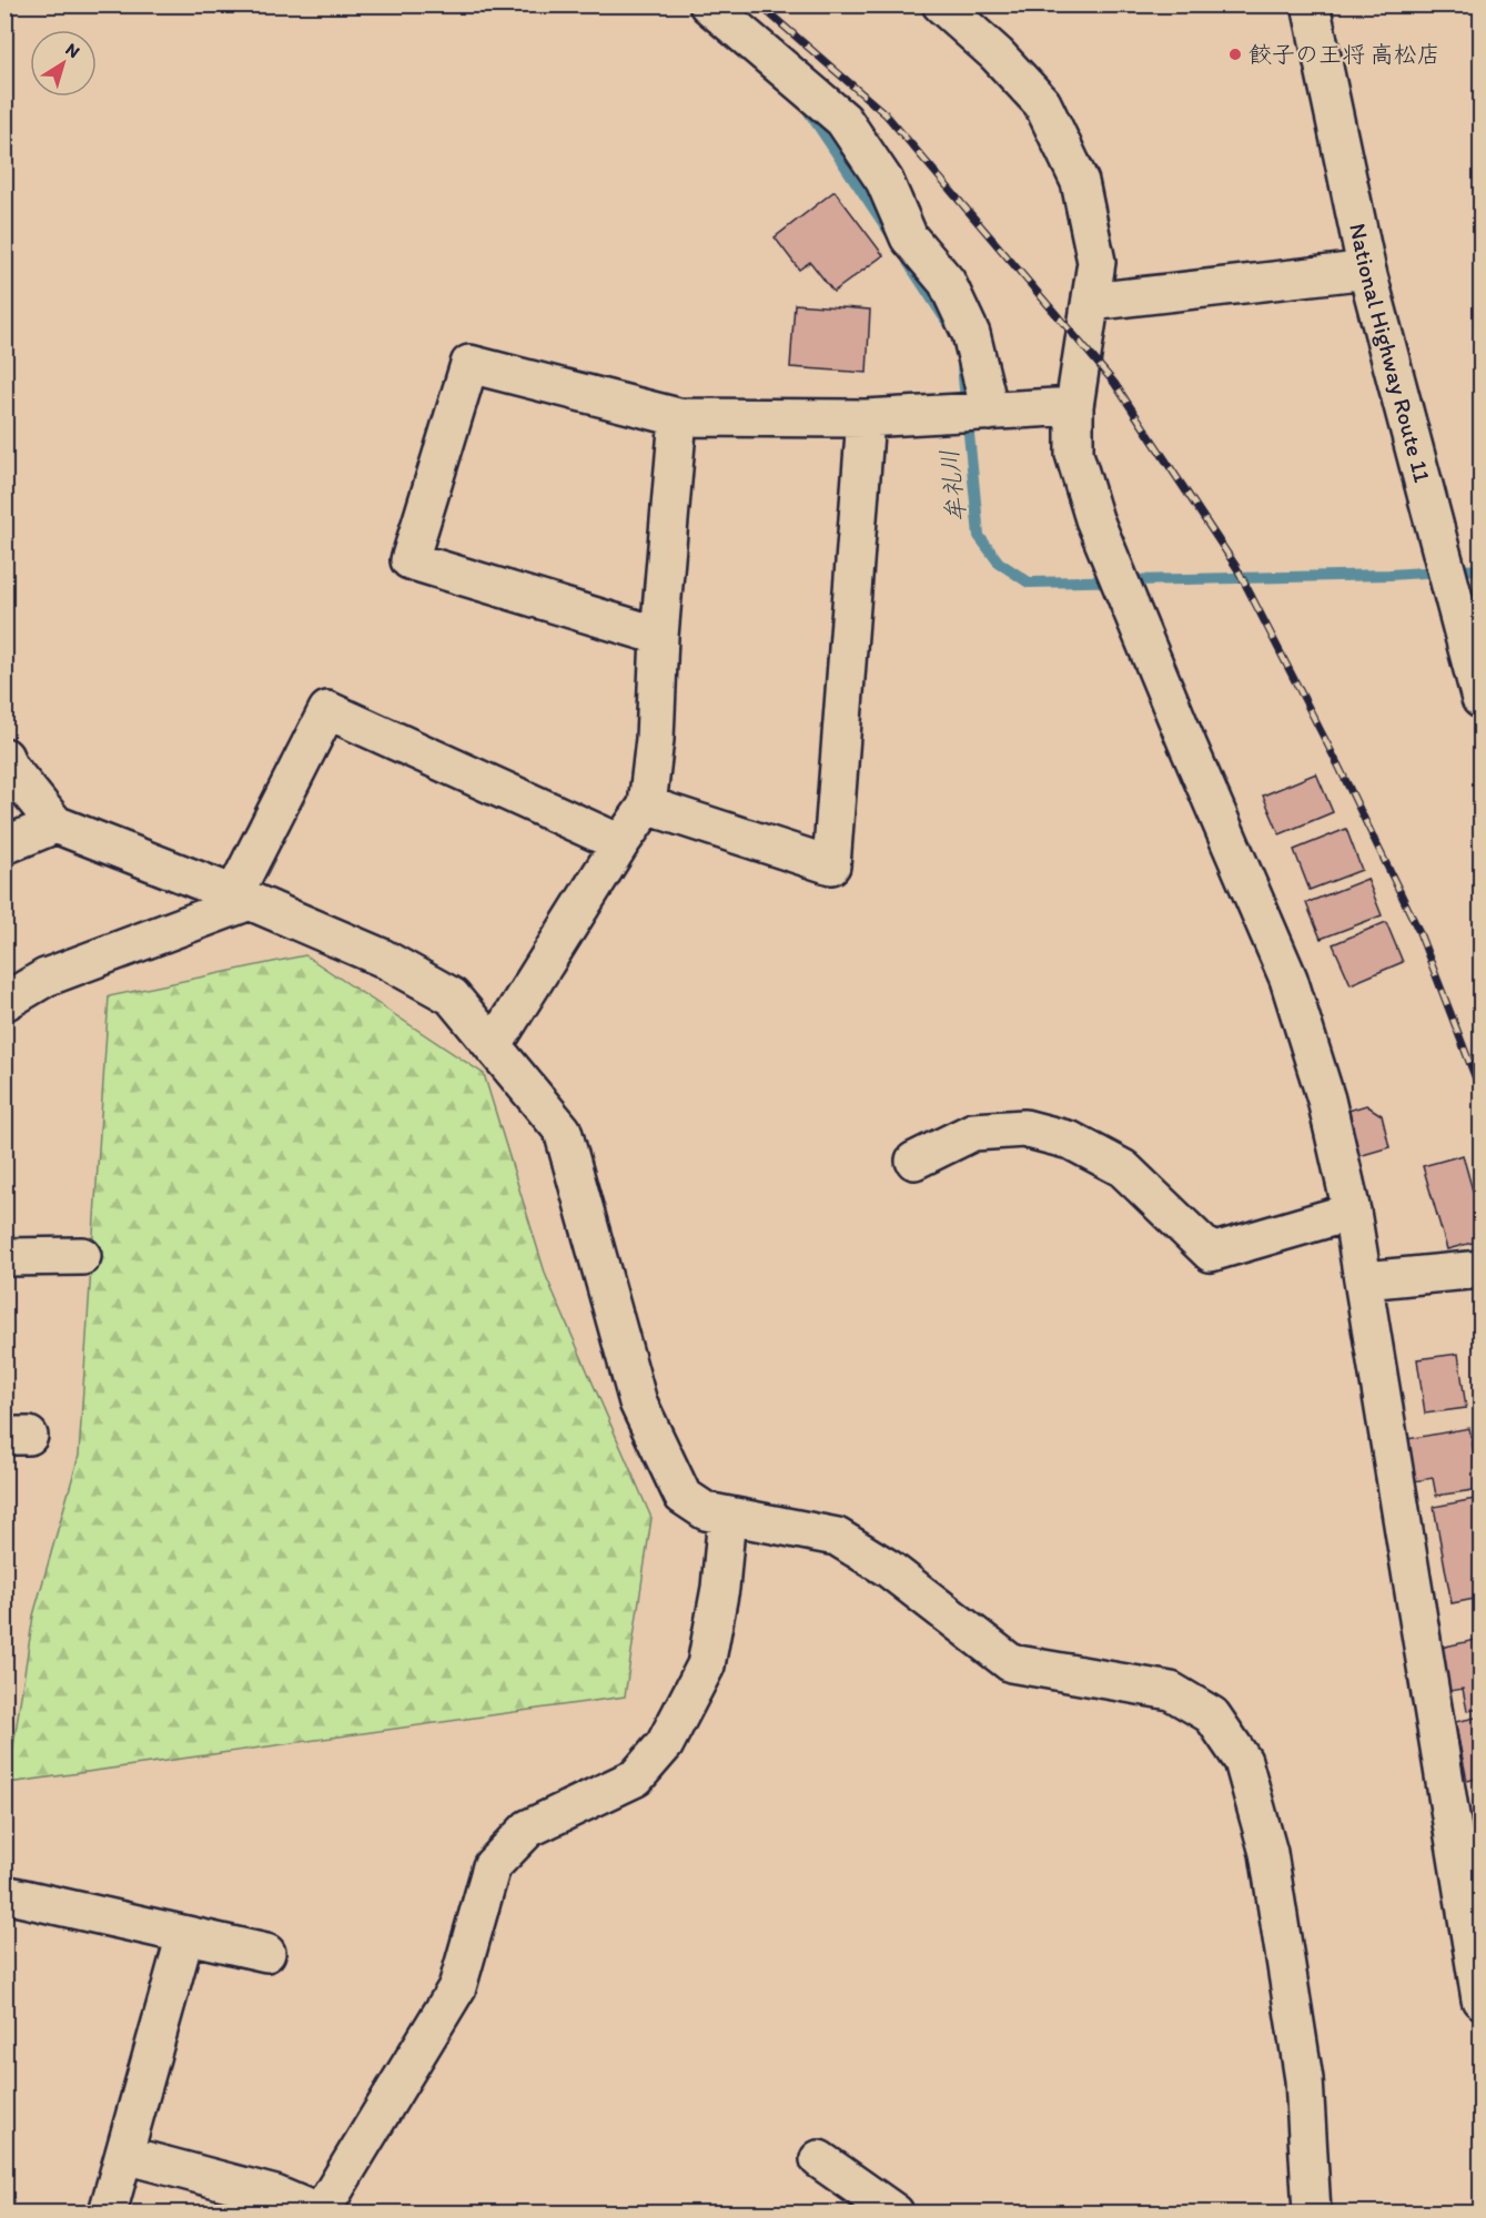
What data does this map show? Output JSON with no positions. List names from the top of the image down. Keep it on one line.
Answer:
{"streets":{"main road":["National Highway Route 11"]},"water":["牟礼川"],"places":["餃子の王将 高松店"],"north":"top right"}
